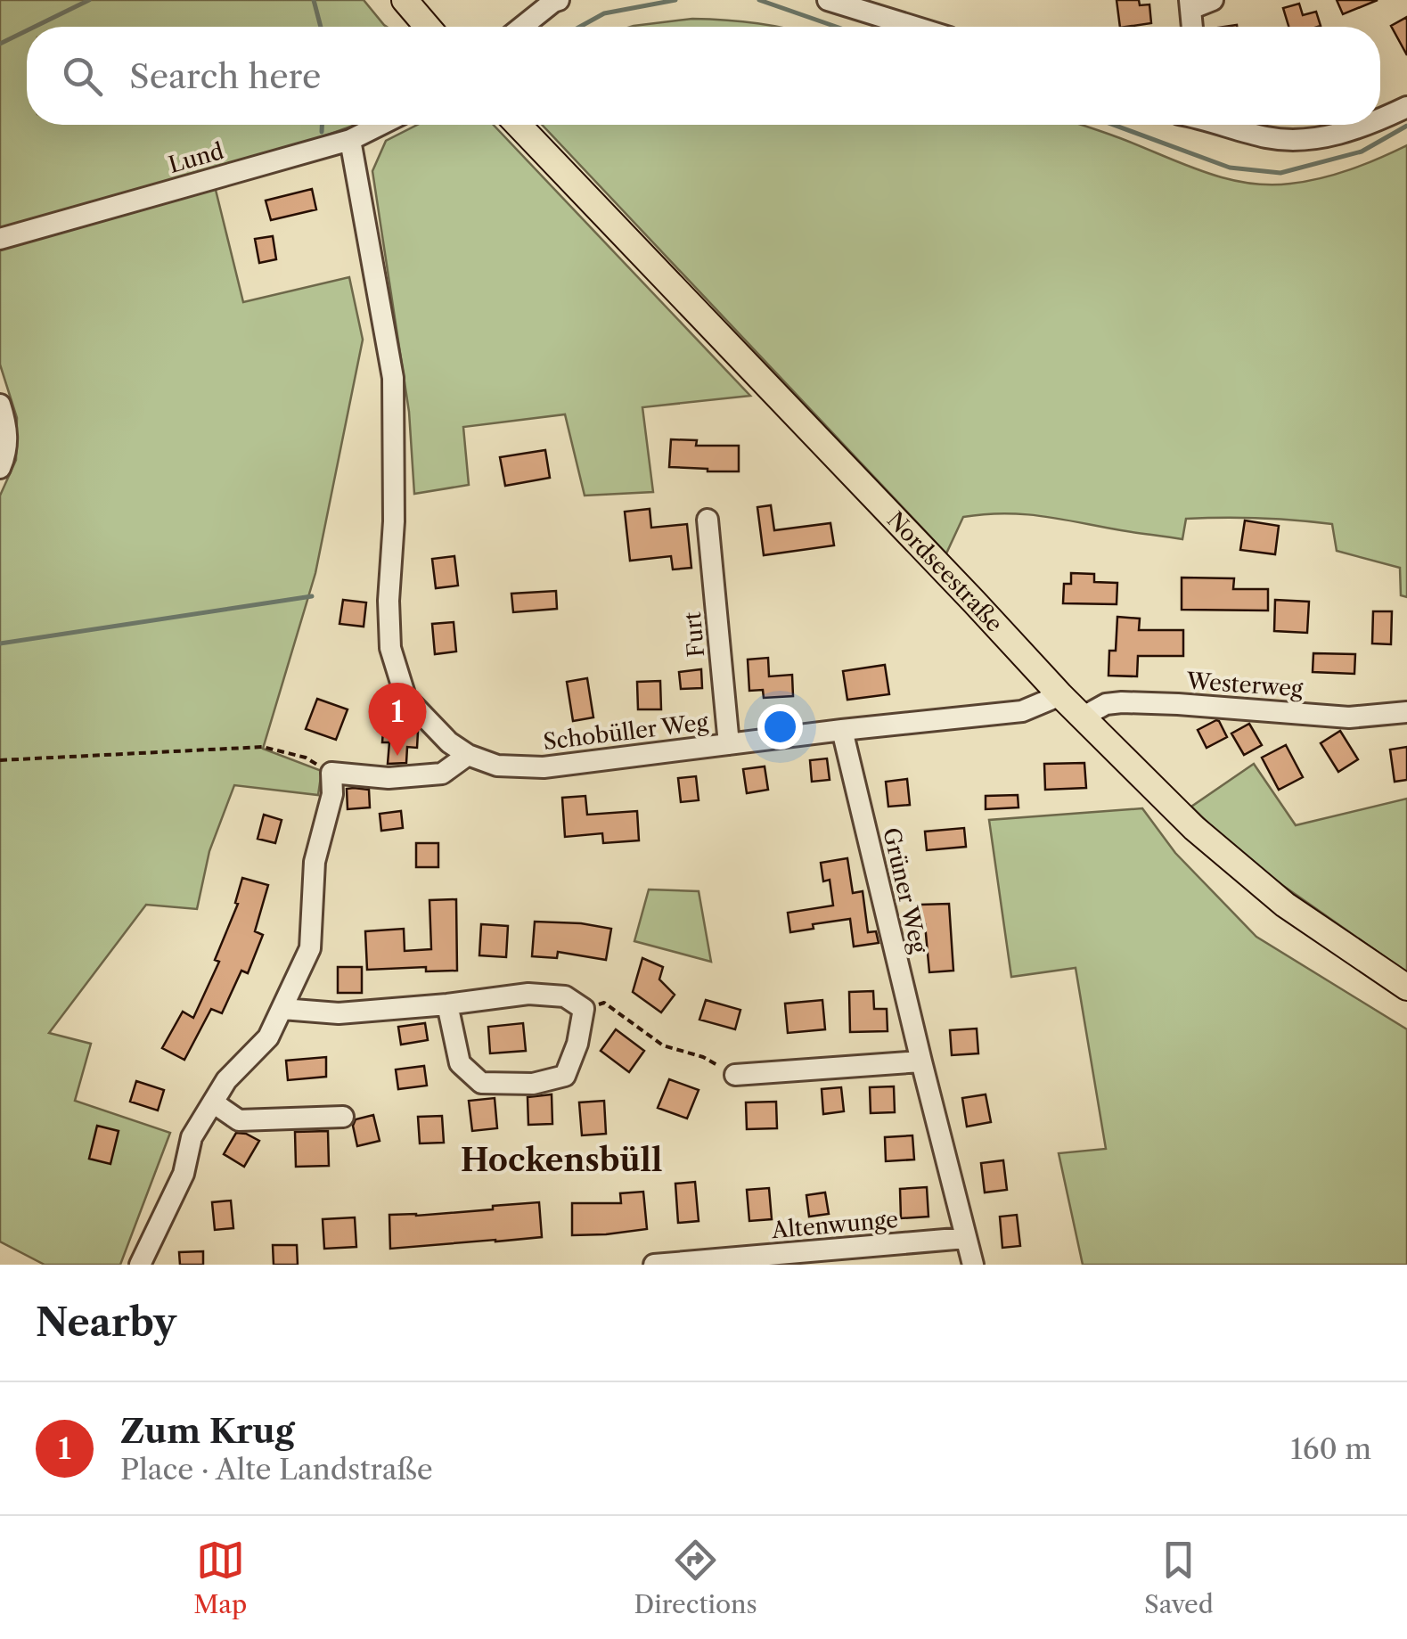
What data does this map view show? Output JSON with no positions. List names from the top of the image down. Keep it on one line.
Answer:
{"streets":{"main road":["Nordseestraße"],"street":["Lund","Furt","Westerweg","Schobüller Weg","Grüner Weg","Altenwunge"]},"crossings":[["Lund","Schobüller Weg"],["Nordseestraße","Westerweg"],["Nordseestraße","Schobüller Weg"],["Furt","Schobüller Weg"],["Schobüller Weg","Grüner Weg"],["Grüner Weg","Altenwunge"]],"districts":["Hockensbüll"],"page":{"search":"Search here","pins":"1","heading":"Nearby","list":[{"mark":"1","name":"Zum Krug","note":"Place · Alte Landstraße","value":"160 m"}],"nav":["Map","Directions","Saved"]}}
